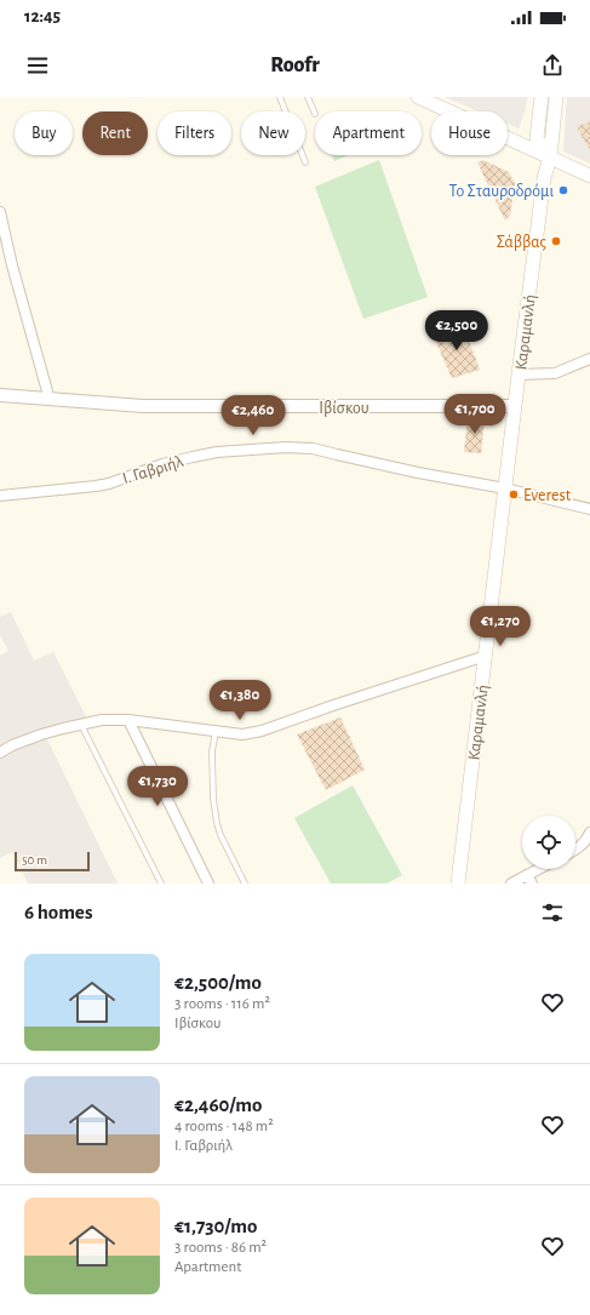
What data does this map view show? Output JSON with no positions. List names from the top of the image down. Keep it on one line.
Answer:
{"streets":{"main road":["Καραμανλή"],"street":["Ιβίσκου","Ι. Γαβριήλ"]},"crossings":[["Καραμανλή","Ιβίσκου"],["Καραμανλή","Ι. Γαβριήλ"]],"places":["Το Σταυροδρόμι","Σάββας","Everest"],"scale_bar":"50 m","page":{"status":"12:45","header":"Roofr","chip":["Buy","Rent","Filters","New","Apartment","House"],"price":["€2,500","€1,700","€2,460","€1,270","€1,380","€1,730"],"scale":"50 m","heading":"6 homes","list":[{"name":"€2,500/mo","note":"3 rooms · 116 m² · Ιβίσκου"},{"name":"€2,460/mo","note":"4 rooms · 148 m² · Ι. Γαβριήλ"},{"name":"€1,730/mo","note":"3 rooms · 86 m² · Apartment"}]}}
